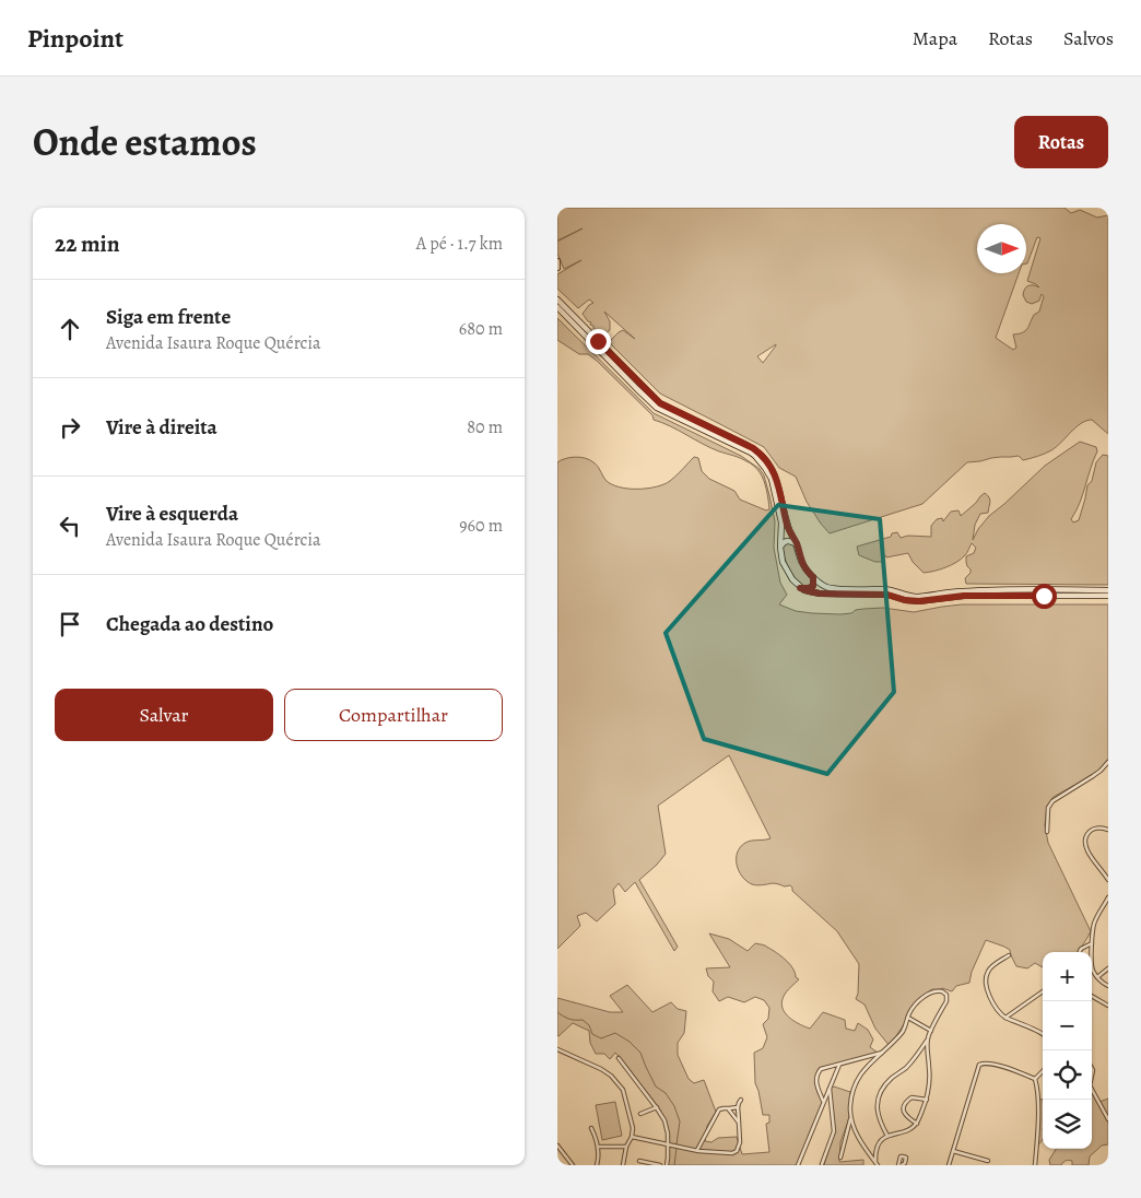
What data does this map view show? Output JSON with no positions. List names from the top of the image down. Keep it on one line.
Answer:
{"north":"right","page":{"header":"Pinpoint","nav":["Mapa","Rotas","Salvos"],"title":"Onde estamos","buttons":["Rotas",["Salvar","Compartilhar"]],"heading":["22 min","A pé · 1.7 km"],"list":[["Siga em frente","Avenida Isaura Roque Quércia","680 m"],["Vire à direita","80 m"],["Vire à esquerda","Avenida Isaura Roque Quércia","960 m"],"Chegada ao destino"],"map_buttons":["+","−"]}}
